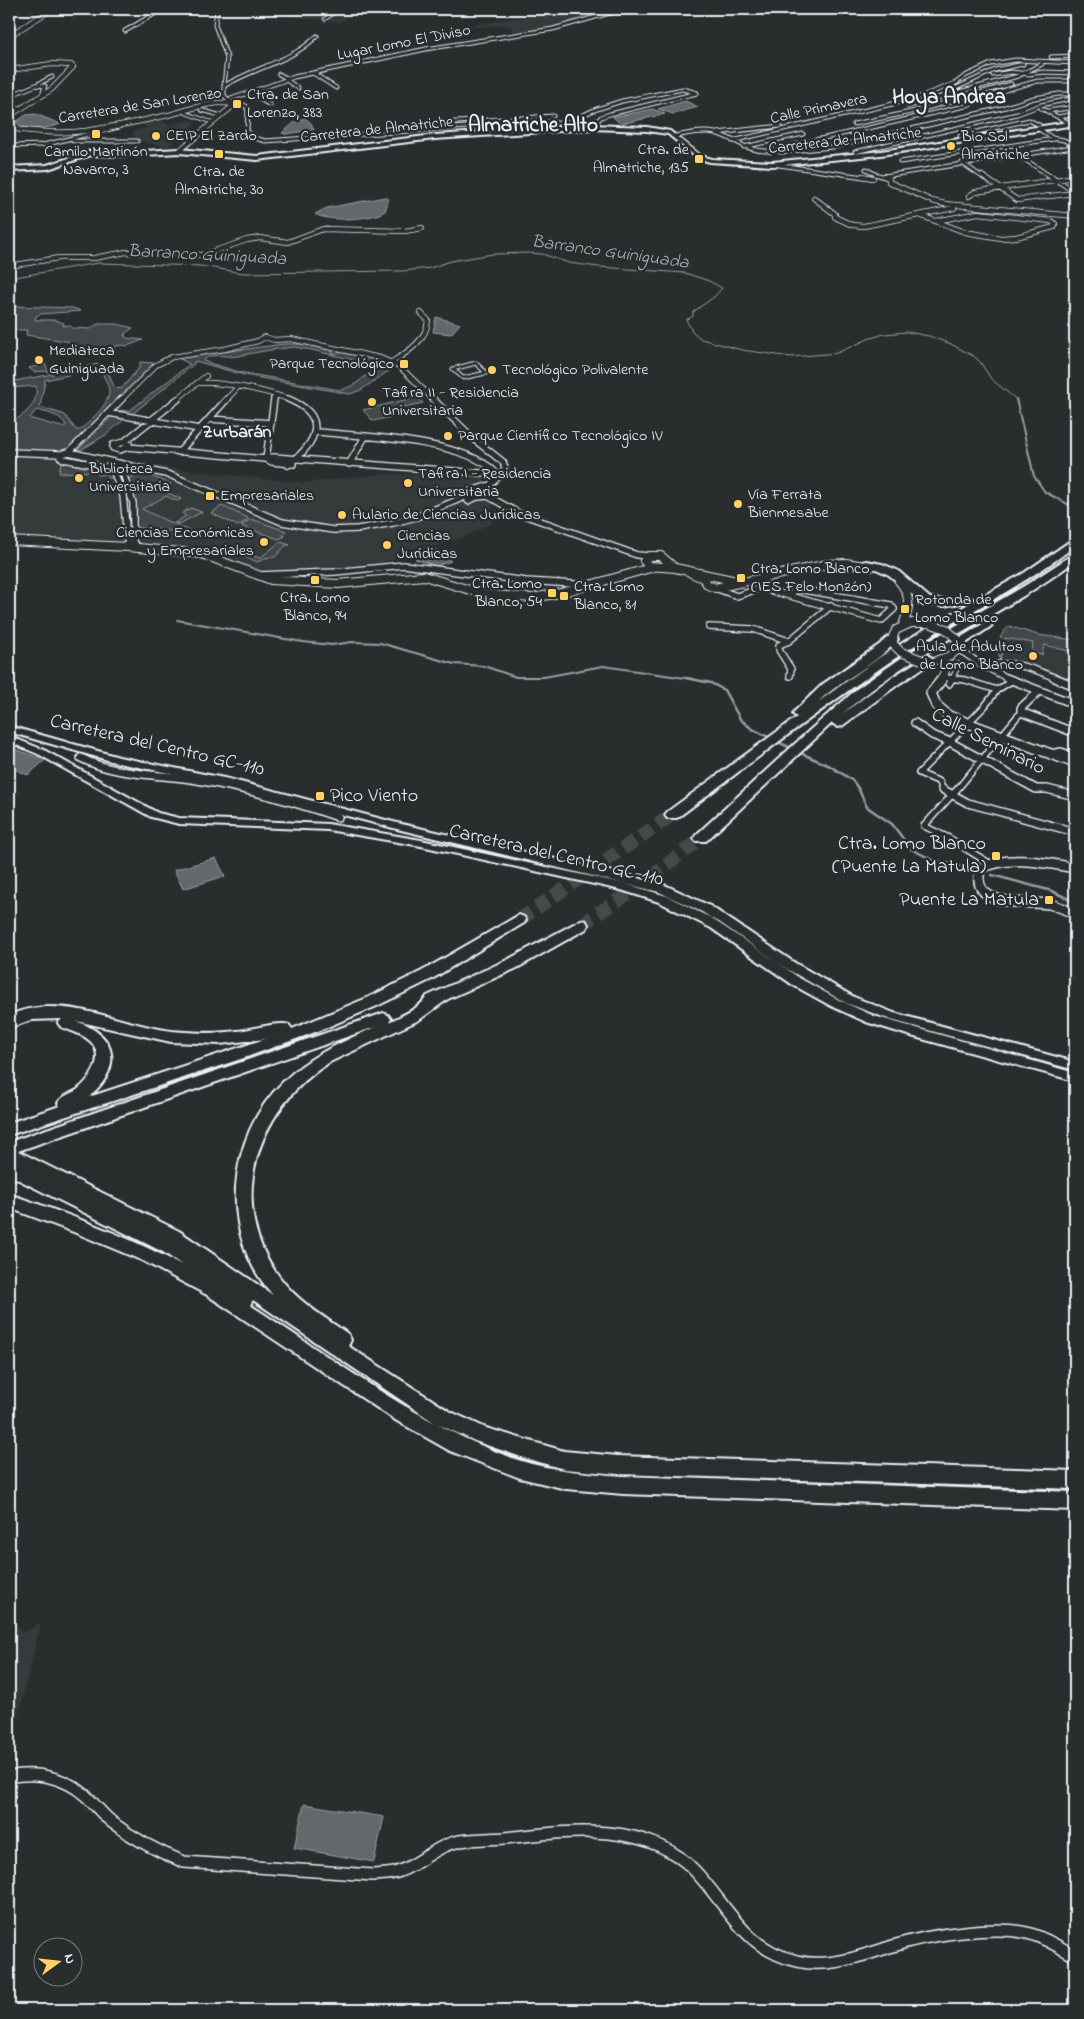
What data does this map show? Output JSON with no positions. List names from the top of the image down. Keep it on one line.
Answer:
{"streets":{"main road":["Carretera de Almatriche","Carretera del Centro GC-110"],"street":["Lugar Lomo El Diviso","Carretera de San Lorenzo","Calle Primavera","Calle Seminario"]},"crossings":[["Lugar Lomo El Diviso","Carretera de San Lorenzo"],["Carretera de San Lorenzo","Carretera de Almatriche"]],"districts":["Hoya Andrea","Almatriche Alto","Zurbarán"],"water":["Barranco Guiniguada"],"places":{"transit":["Ctra. de San Lorenzo, 383","Camilo Martinón Navarro, 3","Ctra. de Almatriche, 30","Ctra. de Almatriche, 135","Parque Tecnológico","Empresariales","Ctra. Lomo Blanco (IES Felo Monzón)","Ctra. Lomo Blanco, 94","Ctra. Lomo Blanco, 54","Ctra. Lomo Blanco, 81","Rotonda de Lomo Blanco","Pico Viento","Ctra. Lomo Blanco (Puente La Matula)","Puente La Matula"],"other":["CEIP El Zardo","Bio Sol Almatriche","Mediateca Guiniguada","Tecnológico Polivalente","Tafira II - Residencia Universitaria","Parque Científico Tecnológico IV","Biblioteca Universitaria","Tafira I - Residencia Universitaria","Vía Ferrata Bienmesabe","Aulario de Ciencias Jurídicas","Ciencias Económicas y Empresariales","Ciencias Jurídicas","Aula de Adultos de Lomo Blanco"]},"north":"right"}
